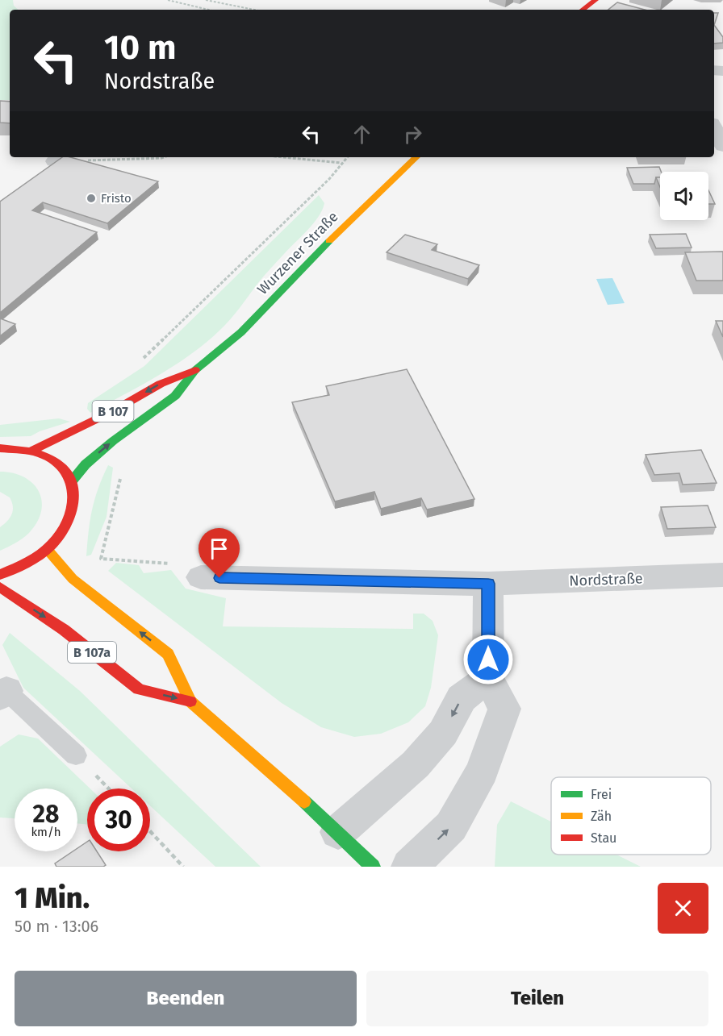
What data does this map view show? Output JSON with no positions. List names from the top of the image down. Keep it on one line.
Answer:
{"streets":{"main road":["Wurzener Straße","B 107","B 107a"],"street":["Nordstraße"]},"places":["Fristo"],"legend":["Frei","Zäh","Stau"],"page":{"turn":["10 m","Nordstraße"],"speed":"28 km/h","limit":"30","heading":["1 Min.","50 m · 13:06"],"buttons":["Beenden","Teilen"]}}
